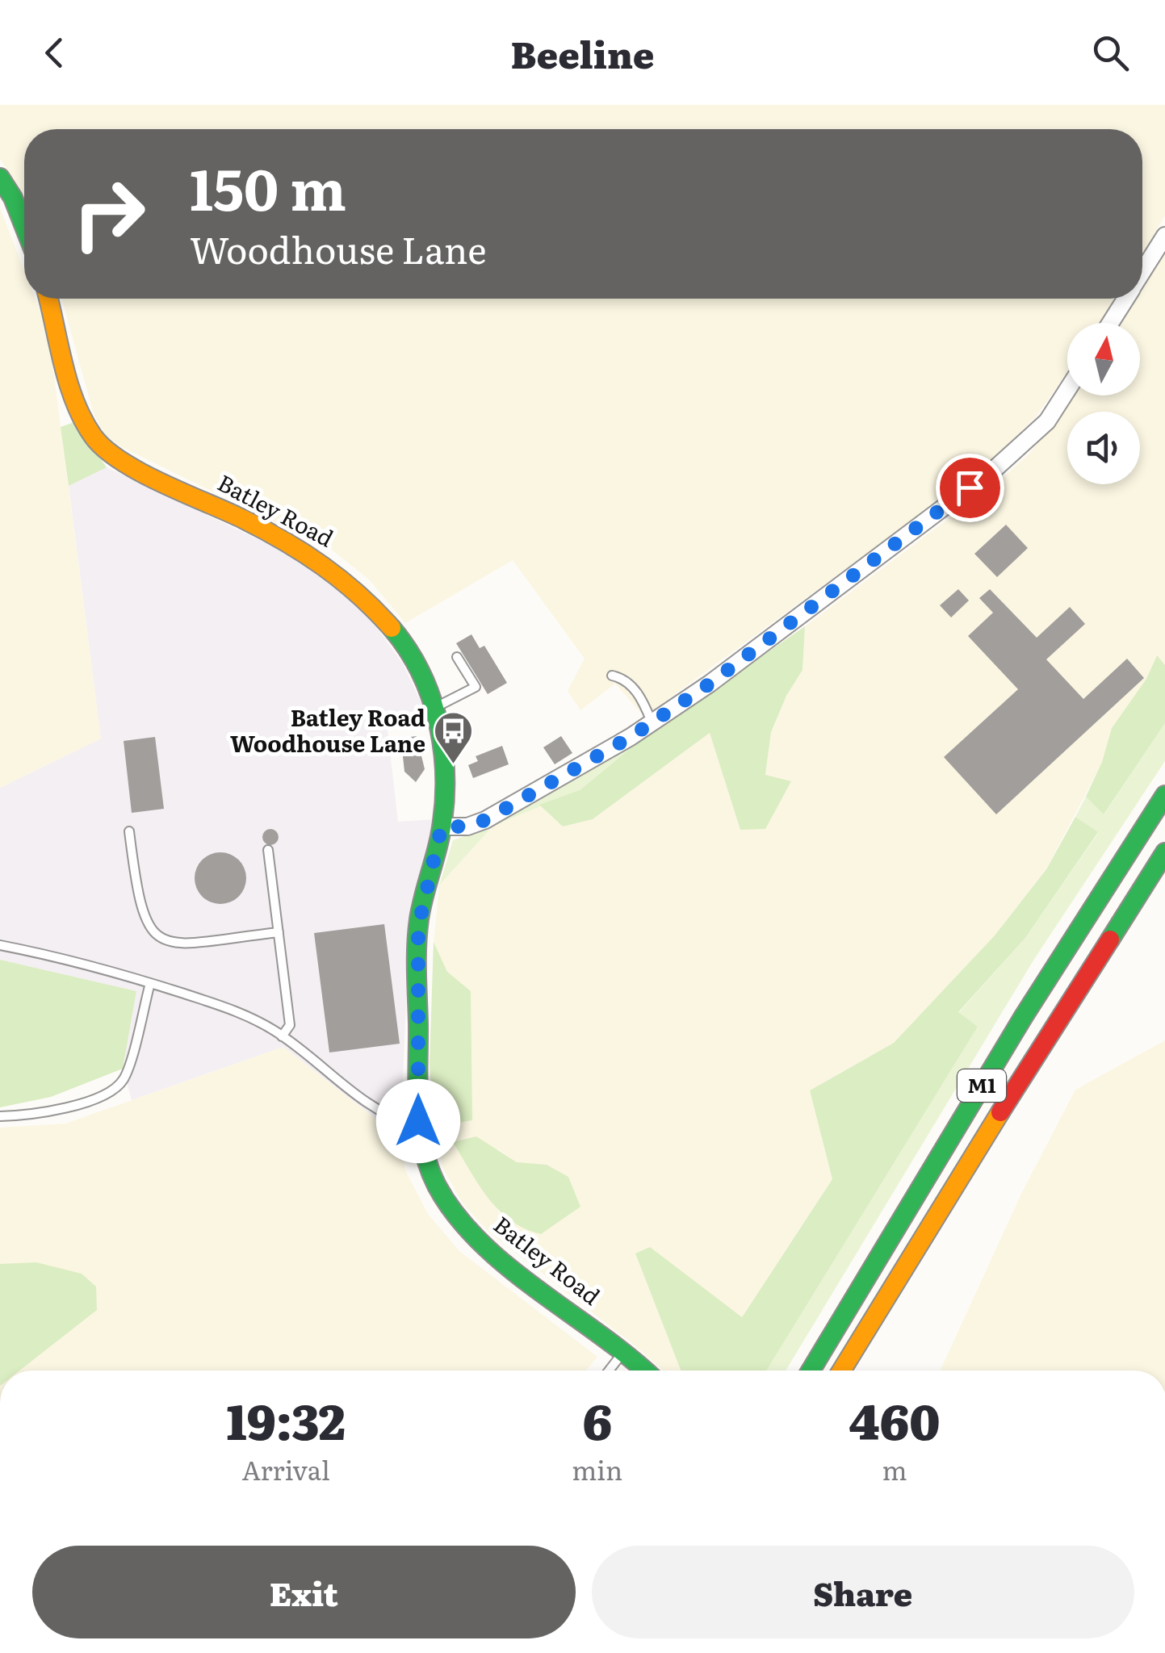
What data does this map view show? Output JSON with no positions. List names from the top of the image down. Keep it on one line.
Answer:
{"streets":{"main road":["Batley Road","M1"]},"places":{"bus stop":["Batley Road Woodhouse Lane"]},"north":"top","page":{"header":"Beeline","turn":["150 m","Woodhouse Lane"],"eta":["19:32","Arrival","6","min","460","m"],"buttons":["Exit","Share"]}}
